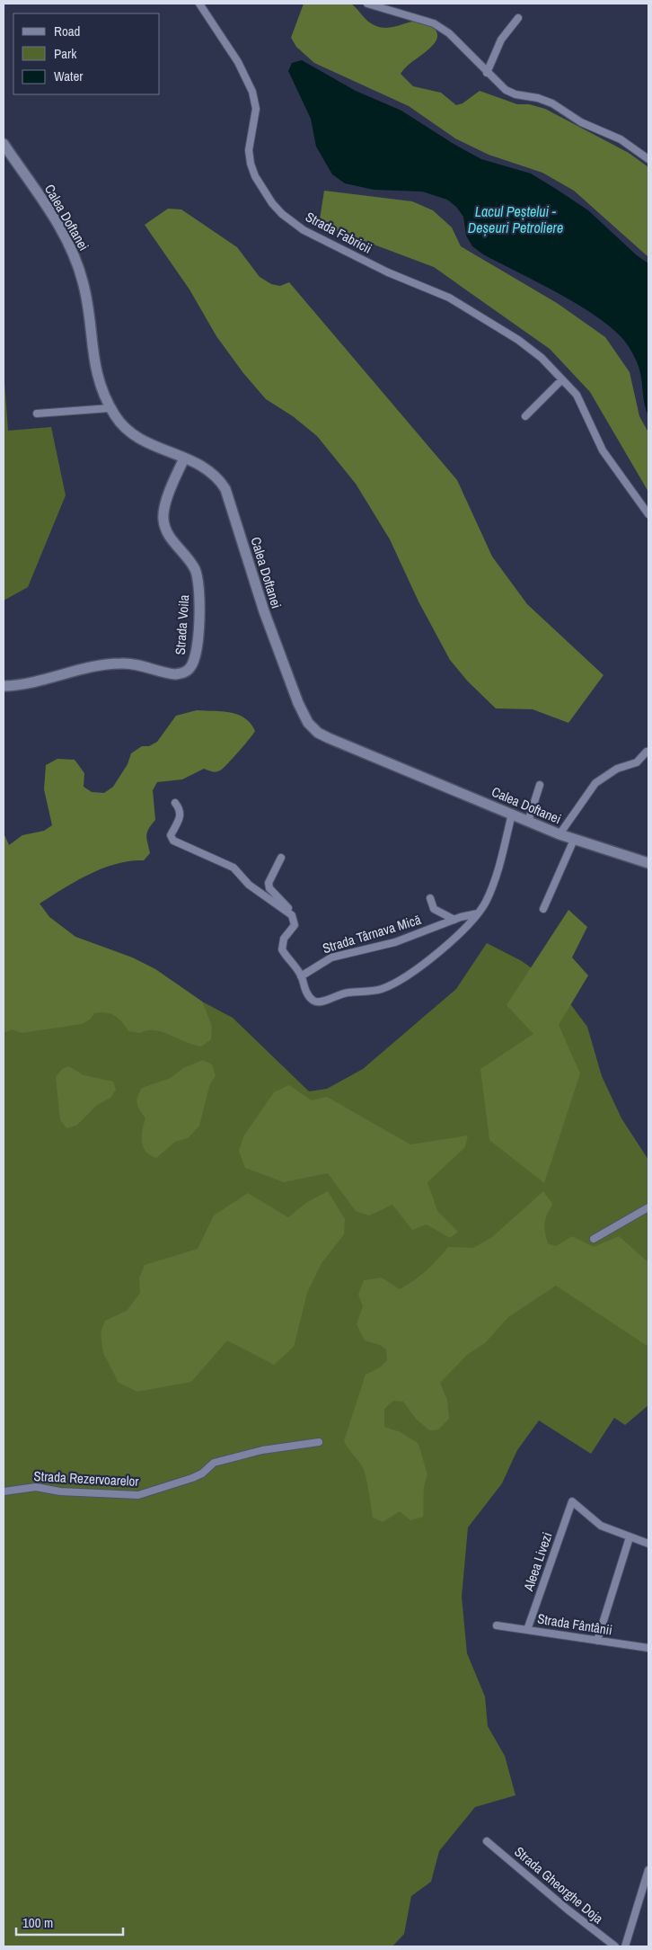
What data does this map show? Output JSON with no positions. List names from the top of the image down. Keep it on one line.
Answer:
{"streets":{"main road":["Calea Doftanei","Strada Voila"],"street":["Strada Fabricii","Strada Târnava Mică","Strada Rezervoarelor","Aleea Livezi","Strada Fântânii","Strada Gheorghe Doja"]},"crossings":[["Calea Doftanei","Strada Voila"],["Aleea Livezi","Strada Fântânii"]],"water":["Lacul Peștelui - Deșeuri Petroliere"],"legend":["Road","Park","Water"],"scale_bar":"100 m"}
